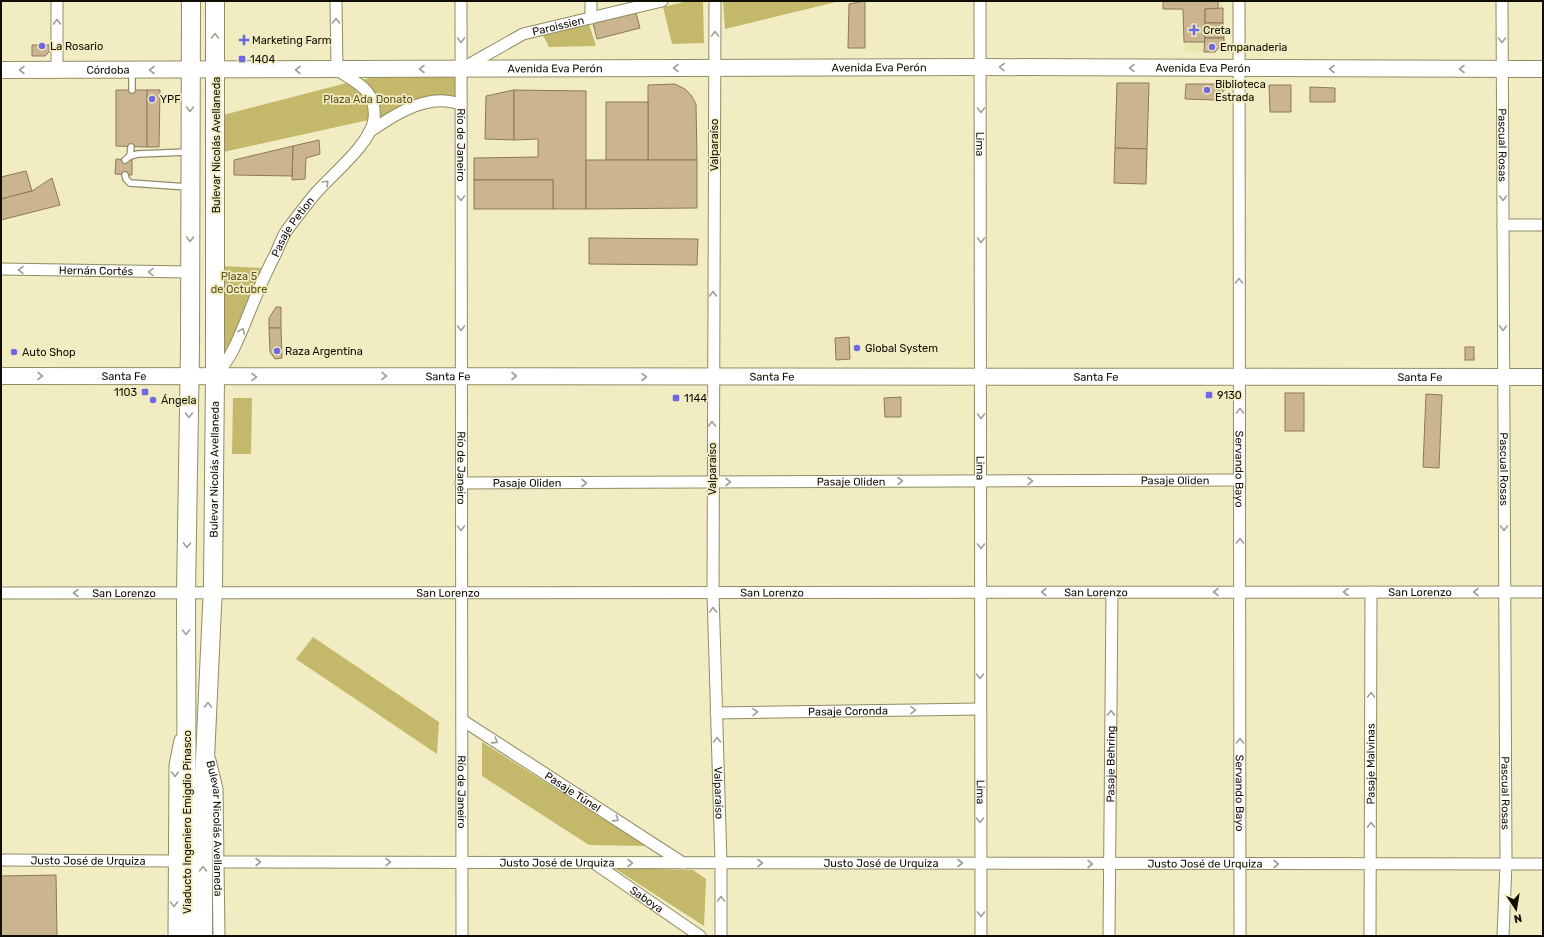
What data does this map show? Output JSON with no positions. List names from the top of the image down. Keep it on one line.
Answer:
{"streets":{"main road":["Avenida Eva Perón","Córdoba","Bulevar Nicolás Avellaneda","Santa Fe","Viaducto Ingeniero Emigdio Pinasco"],"street":["Paroissien","Lima","Río de Janeiro","Valparaíso","Pascual Rosas","Pasaje Petion","Hernán Cortés","Servando Bayo","Pasaje Oliden","San Lorenzo","Pasaje Coronda","Pasaje Behring","Pasaje Malvinas","Pasaje Túnel","Justo José de Urquiza","Saboya"]},"crossings":[["Paroissien","Avenida Eva Perón"],["Paroissien","Río de Janeiro"],["Avenida Eva Perón","Córdoba"],["Avenida Eva Perón","Lima"],["Avenida Eva Perón","Bulevar Nicolás Avellaneda"],["Avenida Eva Perón","Río de Janeiro"],["Avenida Eva Perón","Valparaíso"],["Avenida Eva Perón","Pascual Rosas"],["Avenida Eva Perón","Pasaje Petion"],["Avenida Eva Perón","Servando Bayo"],["Córdoba","Bulevar Nicolás Avellaneda"],["Lima","Santa Fe"],["Lima","Pasaje Oliden"],["Lima","San Lorenzo"],["Lima","Pasaje Coronda"],["Lima","Justo José de Urquiza"],["Bulevar Nicolás Avellaneda","Pasaje Petion"],["Bulevar Nicolás Avellaneda","Santa Fe"],["Bulevar Nicolás Avellaneda","San Lorenzo"],["Bulevar Nicolás Avellaneda","Viaducto Ingeniero Emigdio Pinasco"],["Bulevar Nicolás Avellaneda","Justo José de Urquiza"],["Río de Janeiro","Pasaje Petion"],["Río de Janeiro","Santa Fe"],["Río de Janeiro","Pasaje Oliden"],["Río de Janeiro","San Lorenzo"],["Río de Janeiro","Pasaje Túnel"],["Río de Janeiro","Justo José de Urquiza"],["Valparaíso","Santa Fe"],["Valparaíso","Pasaje Oliden"],["Valparaíso","San Lorenzo"],["Valparaíso","Pasaje Coronda"],["Valparaíso","Justo José de Urquiza"],["Pascual Rosas","Santa Fe"],["Pascual Rosas","San Lorenzo"],["Pascual Rosas","Justo José de Urquiza"],["Pasaje Petion","Santa Fe"],["Santa Fe","Servando Bayo"],["Servando Bayo","Pasaje Oliden"],["Servando Bayo","San Lorenzo"],["Servando Bayo","Justo José de Urquiza"],["San Lorenzo","Pasaje Behring"],["San Lorenzo","Pasaje Malvinas"],["Pasaje Behring","Justo José de Urquiza"],["Pasaje Malvinas","Justo José de Urquiza"],["Pasaje Túnel","Justo José de Urquiza"],["Justo José de Urquiza","Saboya"]],"one_way":["Avenida Eva Perón","Córdoba","Lima","Río de Janeiro","Valparaíso","Pascual Rosas","Pasaje Petion","Hernán Cortés","Santa Fe","Servando Bayo","Pasaje Oliden","San Lorenzo","Pasaje Coronda","Pasaje Behring","Pasaje Malvinas","Pasaje Túnel","Justo José de Urquiza"],"parks":["Plaza Ada Donato","Plaza 5 de Octubre"],"places":{"health":["Creta","Marketing Farm"],"other":["La Rosario","Empanaderia","Biblioteca Estrada","YPF","Global System","Raza Argentina","Auto Shop","Ángela"],"transit":["1404","1103","9130","1144"]},"north":"bottom"}
